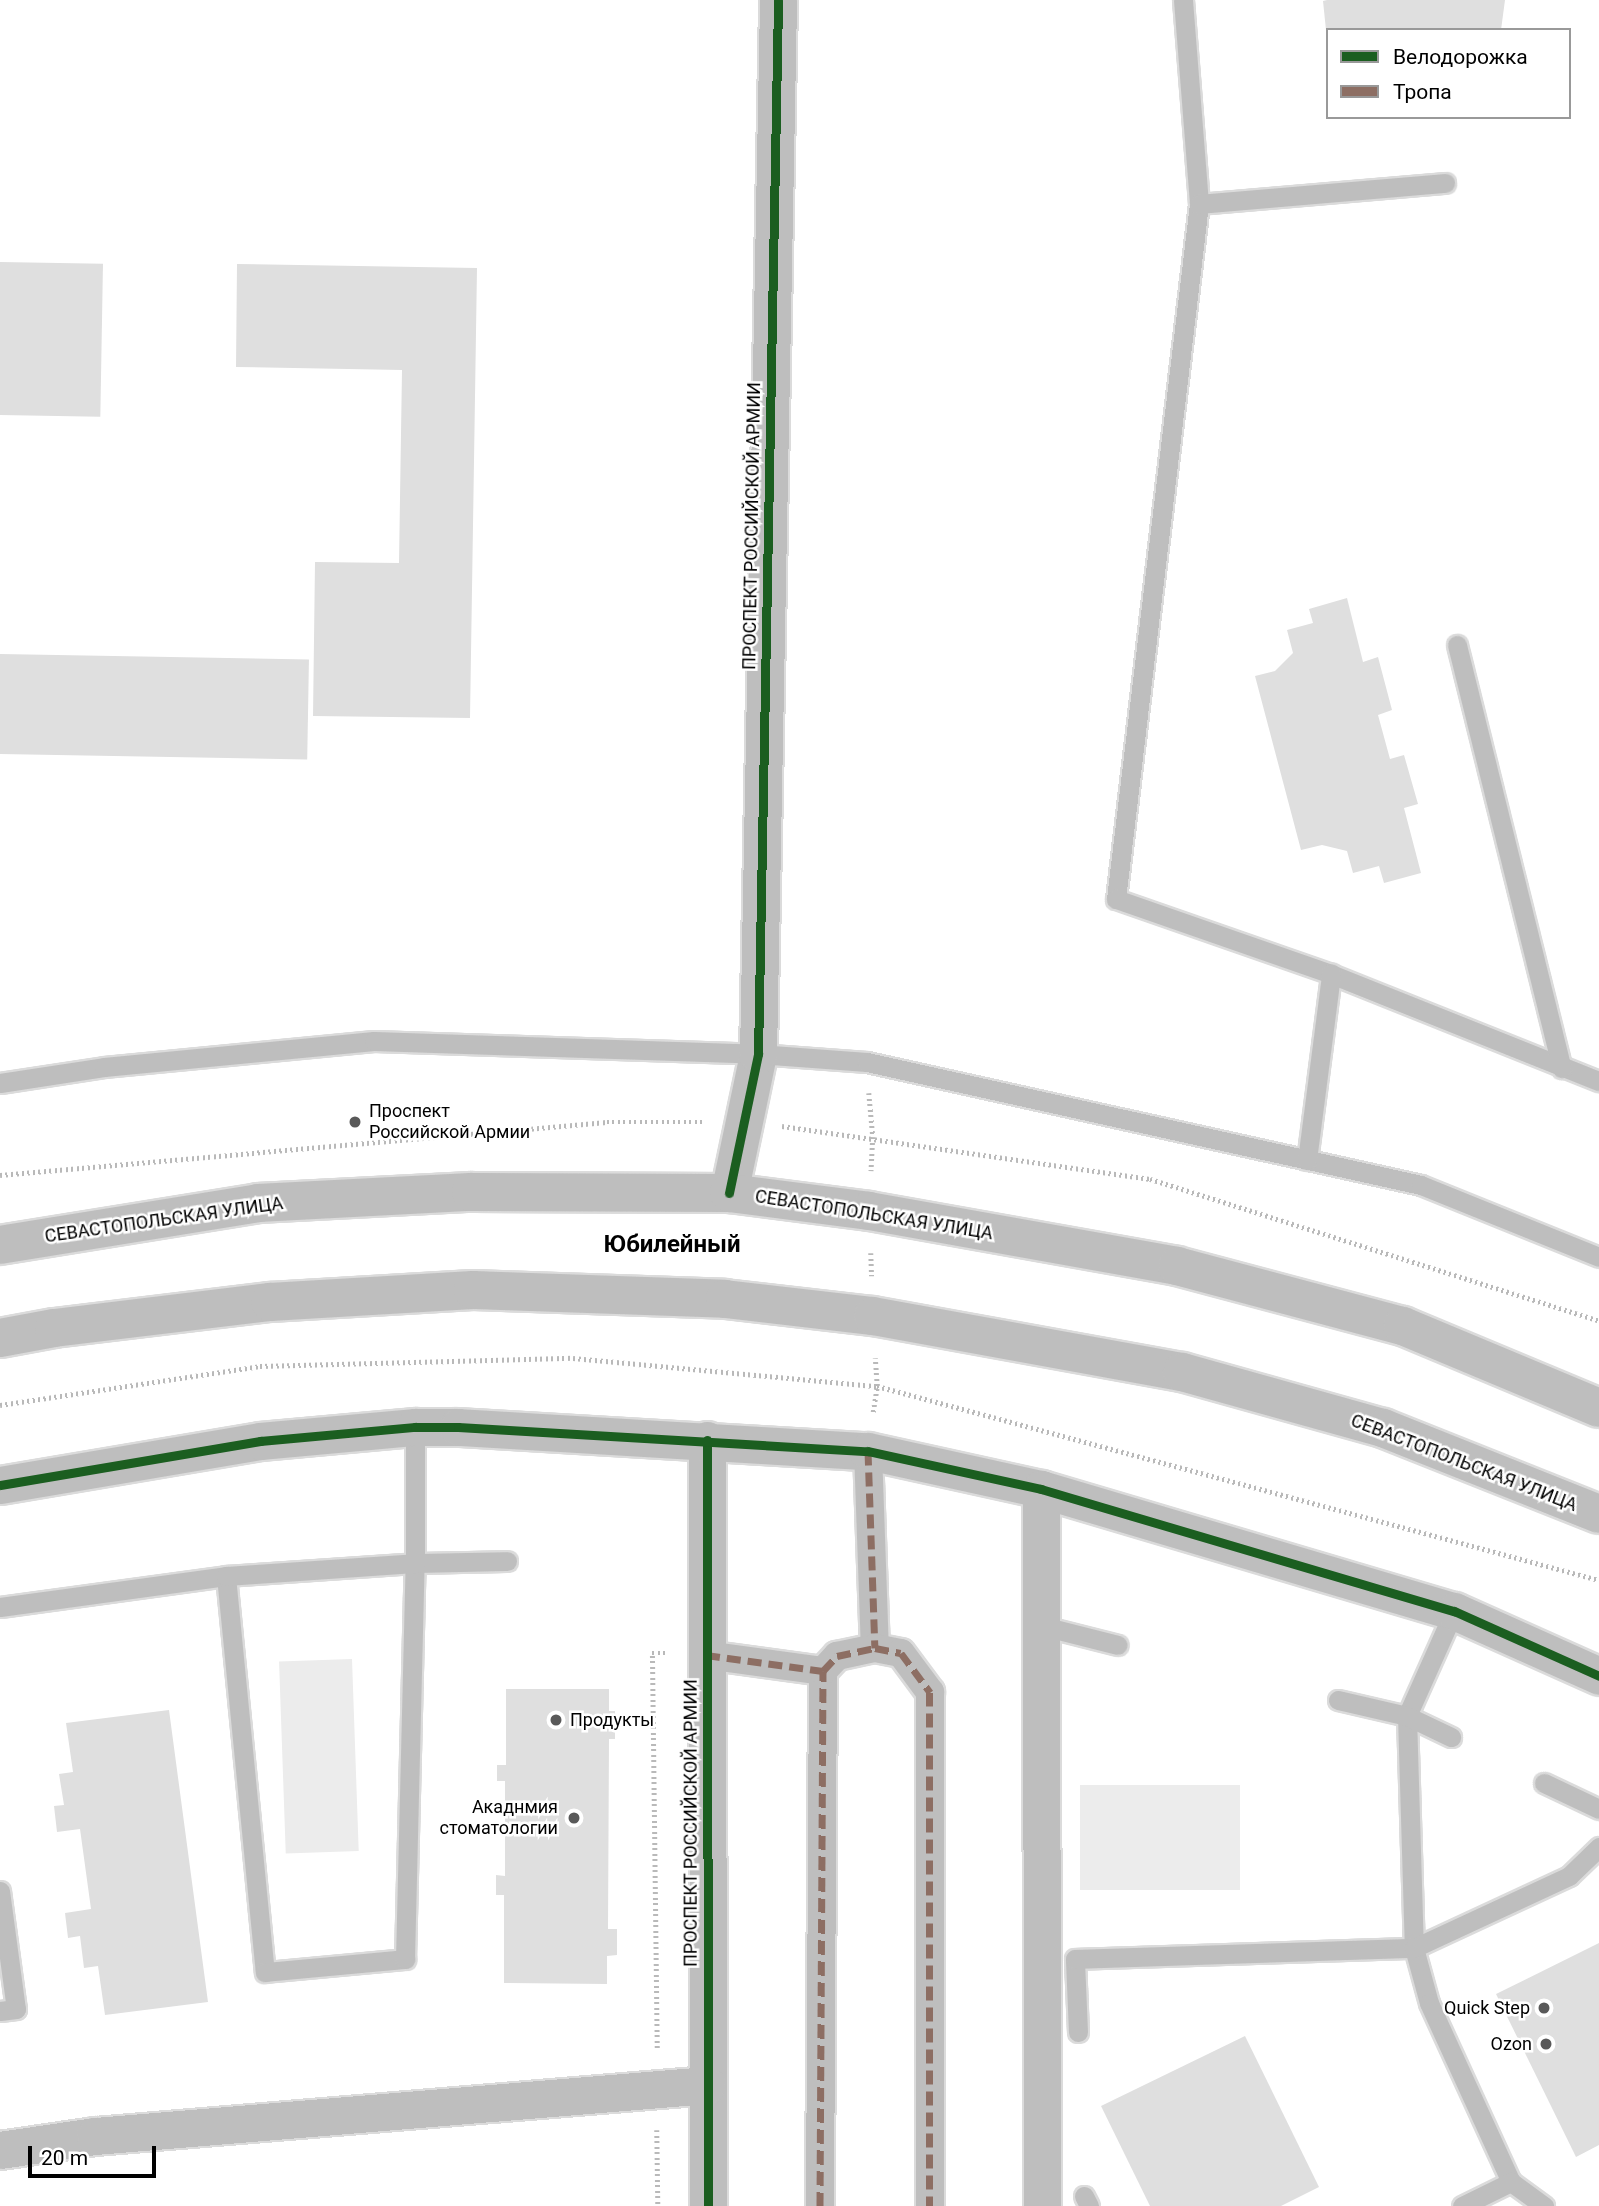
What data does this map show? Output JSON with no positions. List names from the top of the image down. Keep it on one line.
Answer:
{"streets":{"main road":["СЕВАСТОПОЛЬСКАЯ УЛИЦА"],"street":["ПРОСПЕКТ РОССИЙСКОЙ АРМИИ"]},"crossings":[["ПРОСПЕКТ РОССИЙСКОЙ АРМИИ","СЕВАСТОПОЛЬСКАЯ УЛИЦА"]],"districts":["Юбилейный"],"places":["Проспект Российской Армии","Продукты","Акаднмия стоматологии","Quick Step","Ozon"],"legend":["Велодорожка","Тропа"],"scale_bar":"20 m"}
